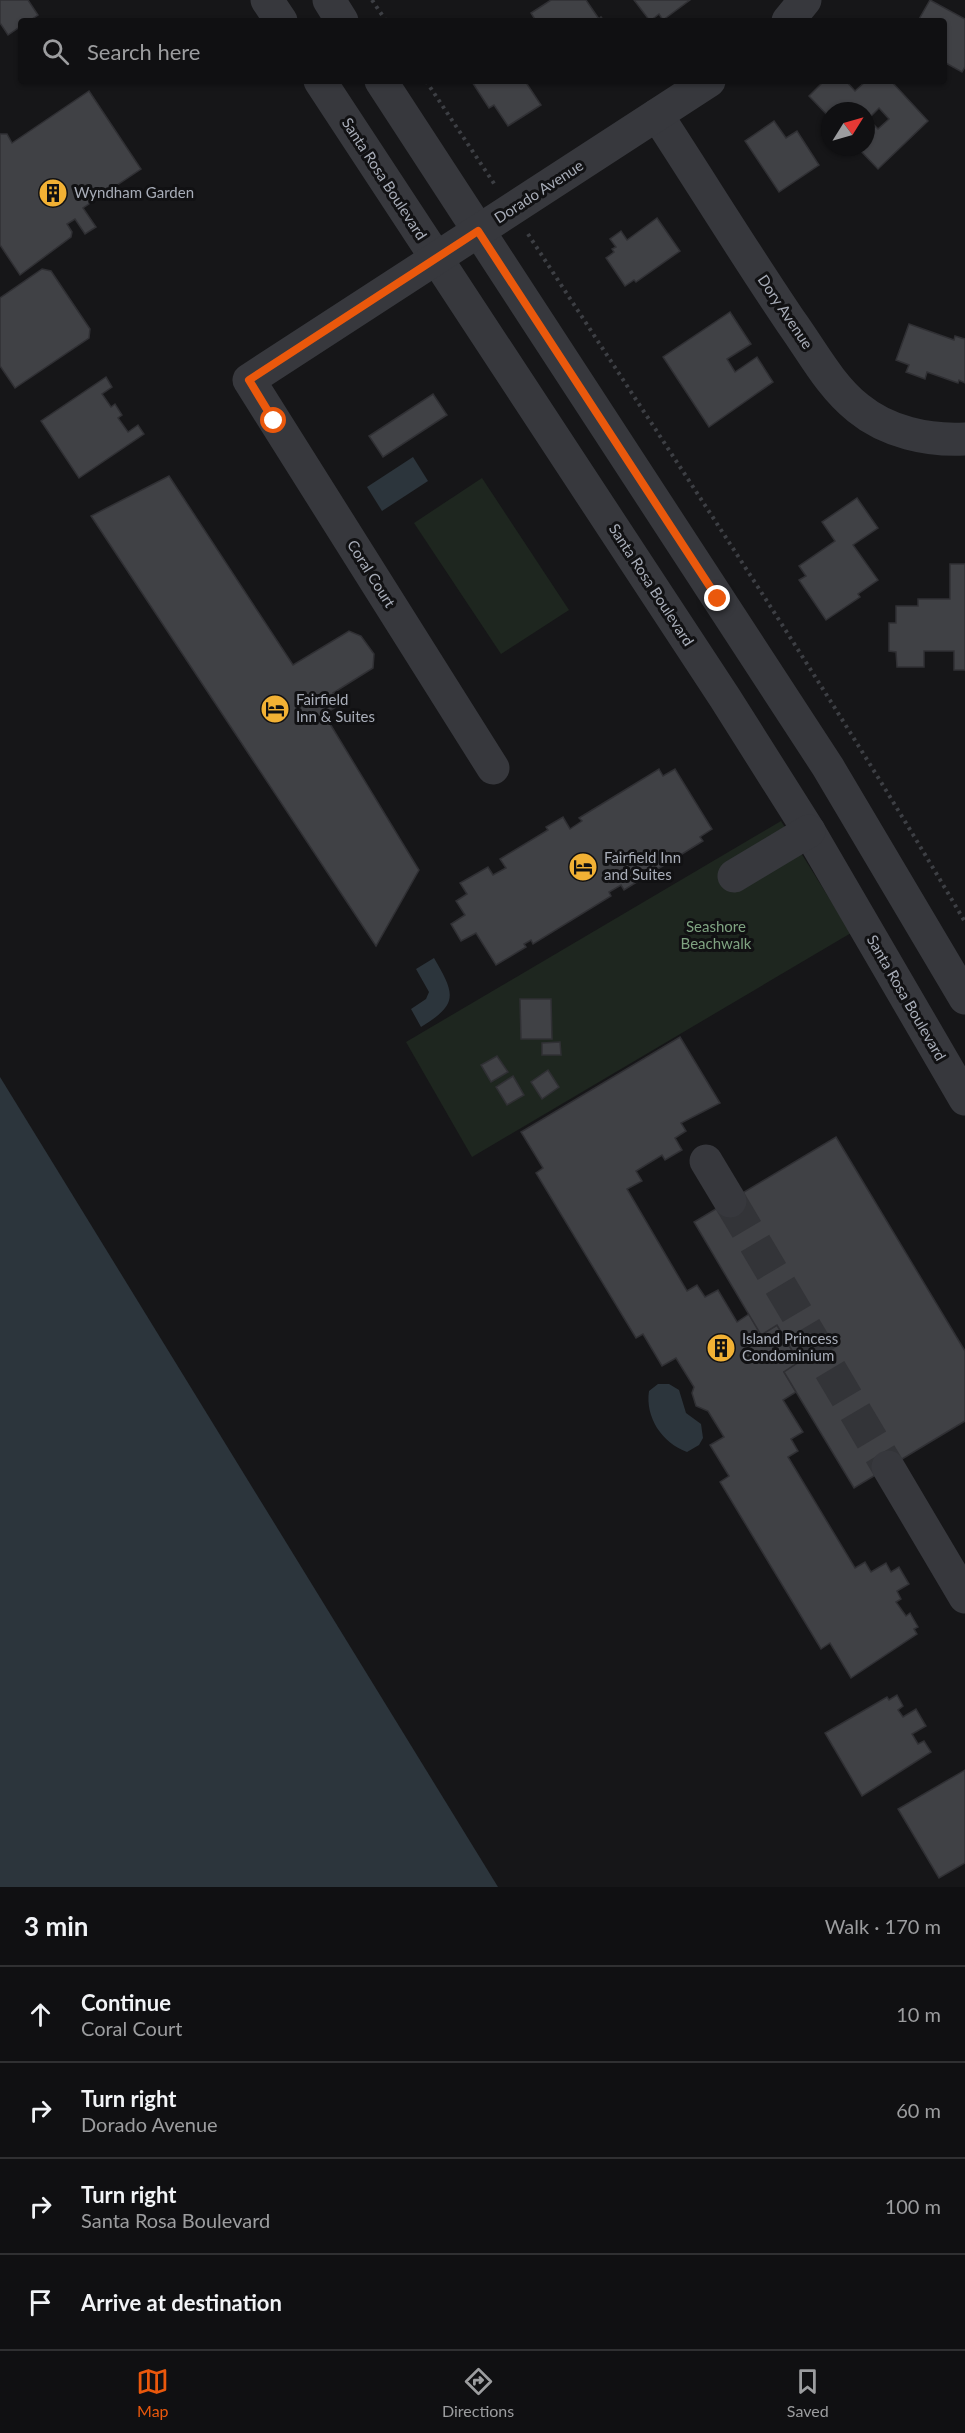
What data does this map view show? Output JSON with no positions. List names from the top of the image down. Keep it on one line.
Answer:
{"streets":{"street":["Santa Rosa Boulevard","Dorado Avenue","Dory Avenue","Coral Court"]},"crossings":[["Santa Rosa Boulevard","Dorado Avenue"],["Dorado Avenue","Dory Avenue"],["Dorado Avenue","Coral Court"]],"parks":["Seashore Beachwalk"],"places":{"building":["Wyndham Garden","Island Princess Condominium"],"hotel":["Fairfield Inn & Suites","Fairfield Inn and Suites"]},"north":"top right","page":{"search":"Search here","heading":["3 min","Walk · 170 m"],"list":[["Continue","Coral Court","10 m"],["Turn right","Dorado Avenue","60 m"],["Turn right","Santa Rosa Boulevard","100 m"],"Arrive at destination"],"nav":["Map","Directions","Saved"]}}
